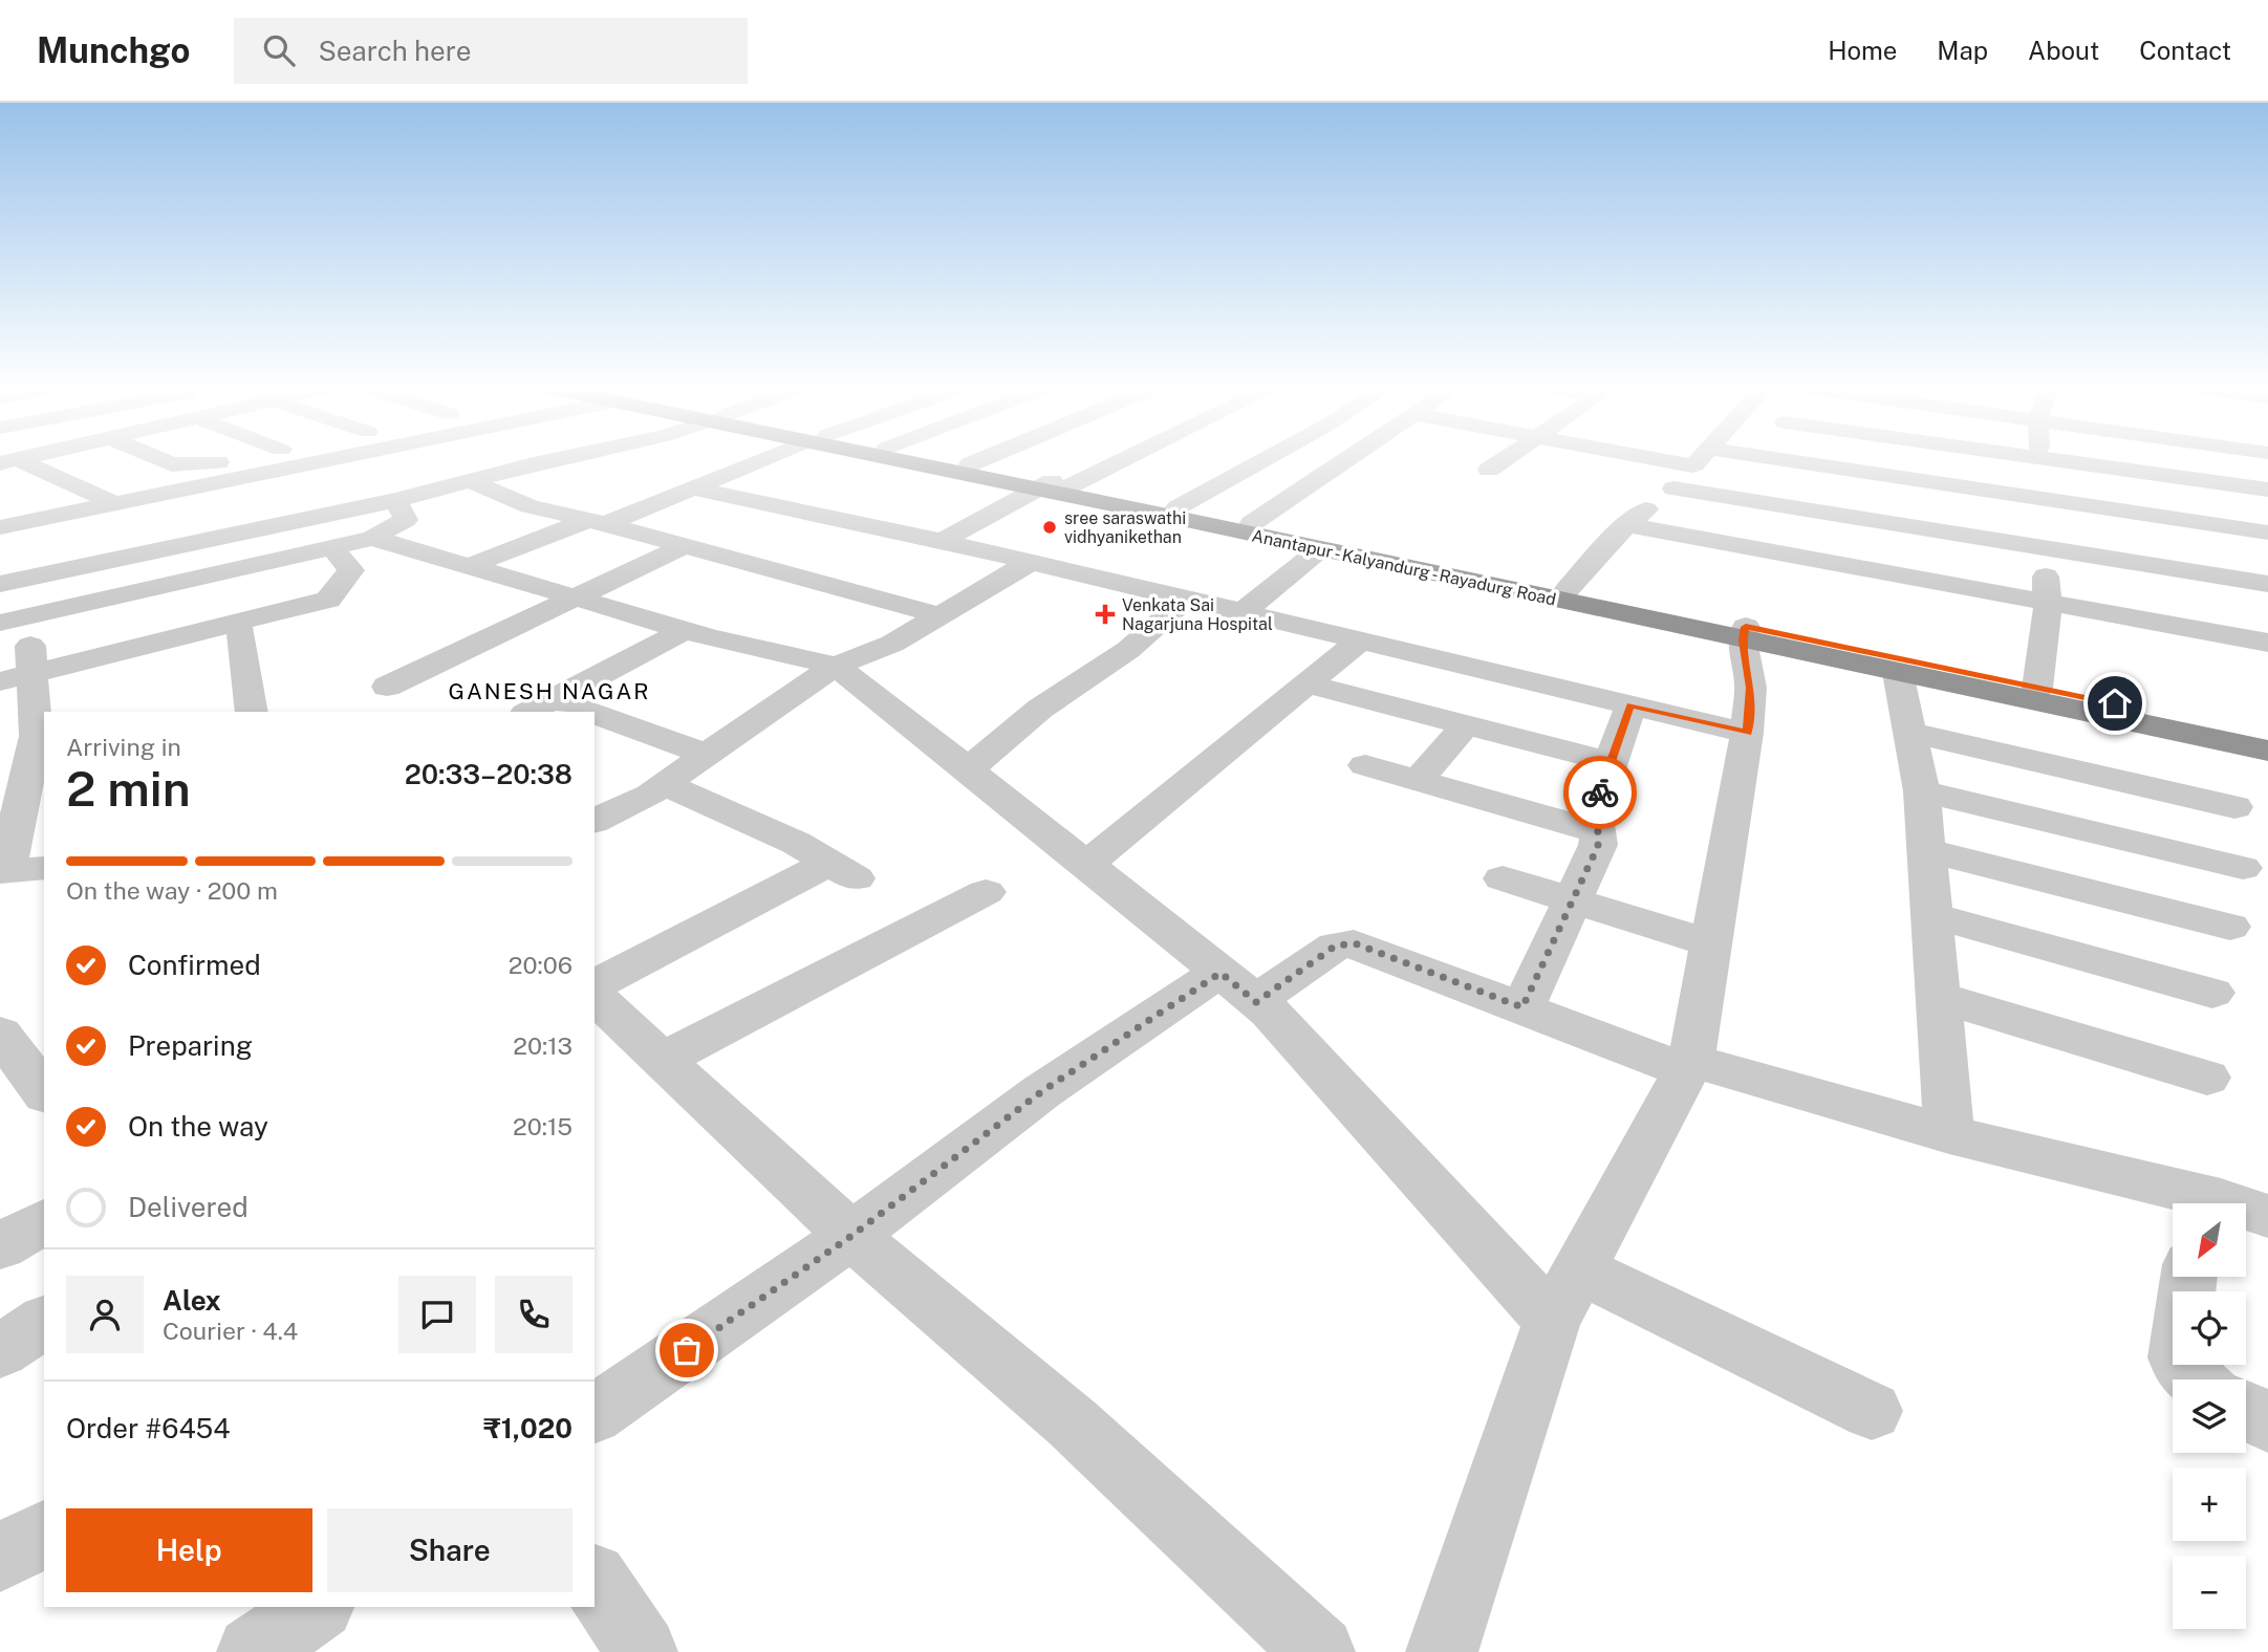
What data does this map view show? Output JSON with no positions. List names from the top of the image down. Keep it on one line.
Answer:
{"streets":{"highway":["Anantapur - Kalyandurg - Rayadurg Road"]},"districts":["GANESH NAGAR"],"places":{"other":["sree saraswathi vidhyanikethan"],"health":["Venkata Sai Nagarjuna Hospital"]},"north":"bottom left","page":{"header":"Munchgo","search":"Search here","nav":["Home","Map","About","Contact"],"heading":["2 min","Arriving in","20:33–20:38"],"panel":["Alex","Courier · 4.4","Order #6454","₹1,020"],"bar":"On the way · 200 m","list":[["Confirmed","20:06"],["Preparing","20:13"],["On the way","20:15"],"Delivered"],"map_buttons":["+","−"],"buttons":["Help","Share"]}}
